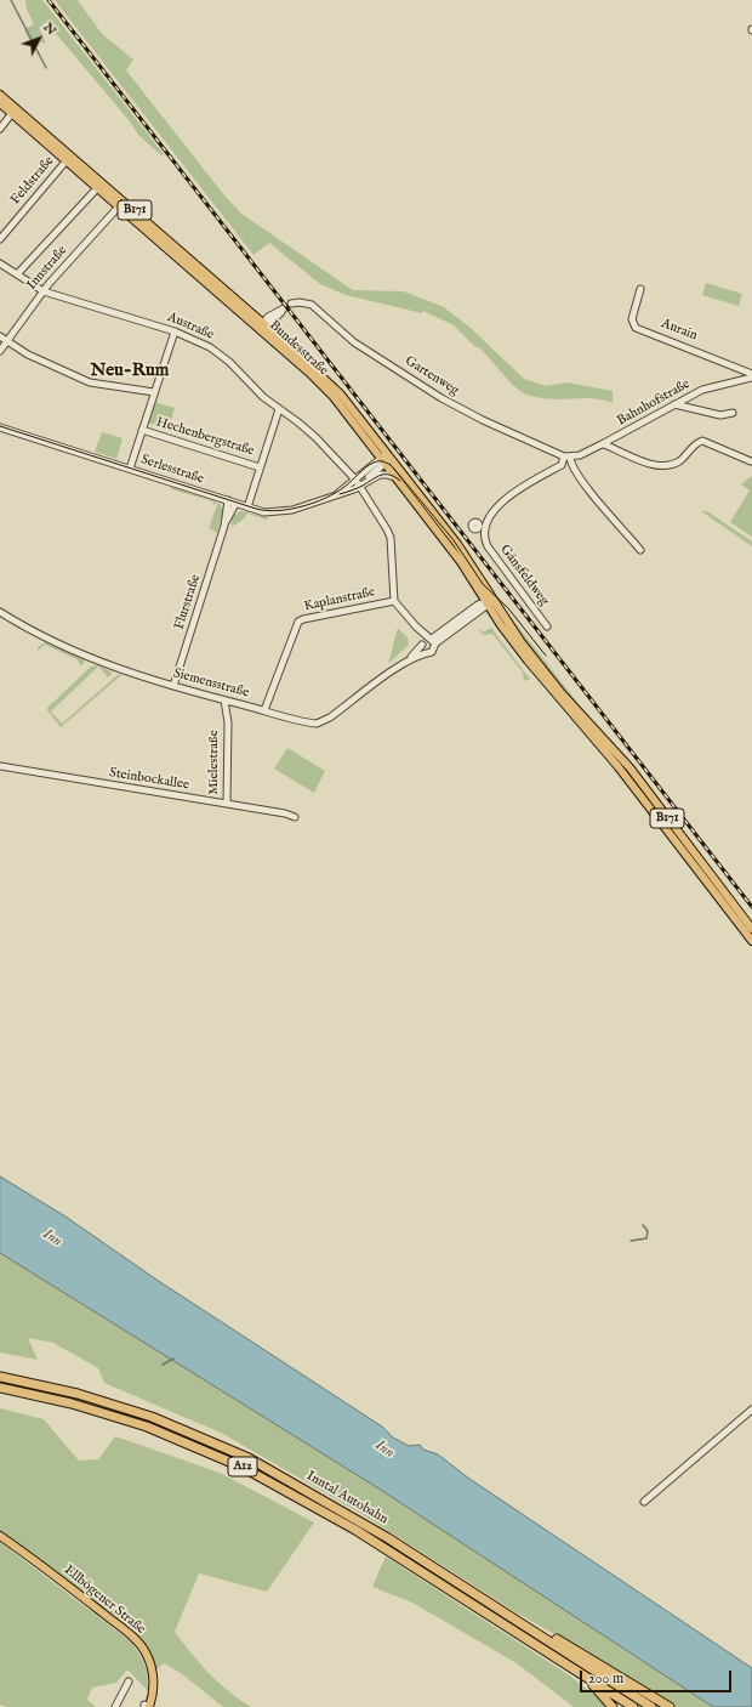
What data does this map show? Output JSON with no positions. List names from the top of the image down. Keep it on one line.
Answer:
{"streets":{"highway":["A12","Inntal Autobahn"],"main road":["B171","Bundesstraße","Ellbögener Straße"],"street":["Feldstraße","Innstraße","Austraße","Aurain","Gartenweg","Bahnhofstraße","Hechenbergstraße","Serlesstraße","Gänsfeldweg","Kaplanstraße","Flurstraße","Siemensstraße","Mielestraße","Steinbockallee"]},"crossings":[["Feldstraße","Bundesstraße"],["B171","Bundesstraße"],["Innstraße","Austraße"],["Innstraße","Bundesstraße"],["Austraße","Serlesstraße"],["Austraße","Kaplanstraße"],["Bundesstraße","Serlesstraße"],["Gartenweg","Bahnhofstraße"],["Bahnhofstraße","Gänsfeldweg"],["Serlesstraße","Kaplanstraße"],["Serlesstraße","Flurstraße"],["Kaplanstraße","Siemensstraße"],["Flurstraße","Siemensstraße"],["Siemensstraße","Mielestraße"],["Mielestraße","Steinbockallee"]],"districts":["Neu-Rum"],"water":["Inn"],"scale_bar":"200 m","north":"top right"}
